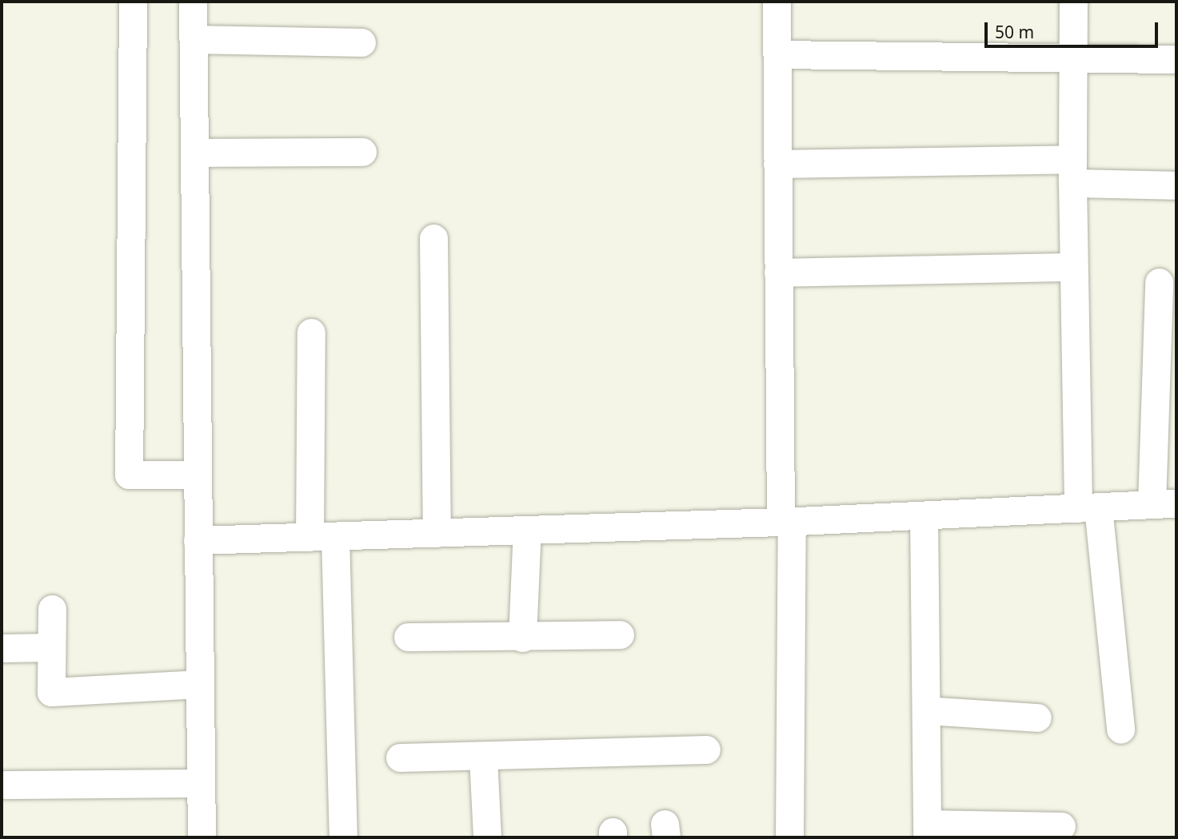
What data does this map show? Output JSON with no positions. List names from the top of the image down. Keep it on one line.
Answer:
{"scale_bar":"50 m"}
